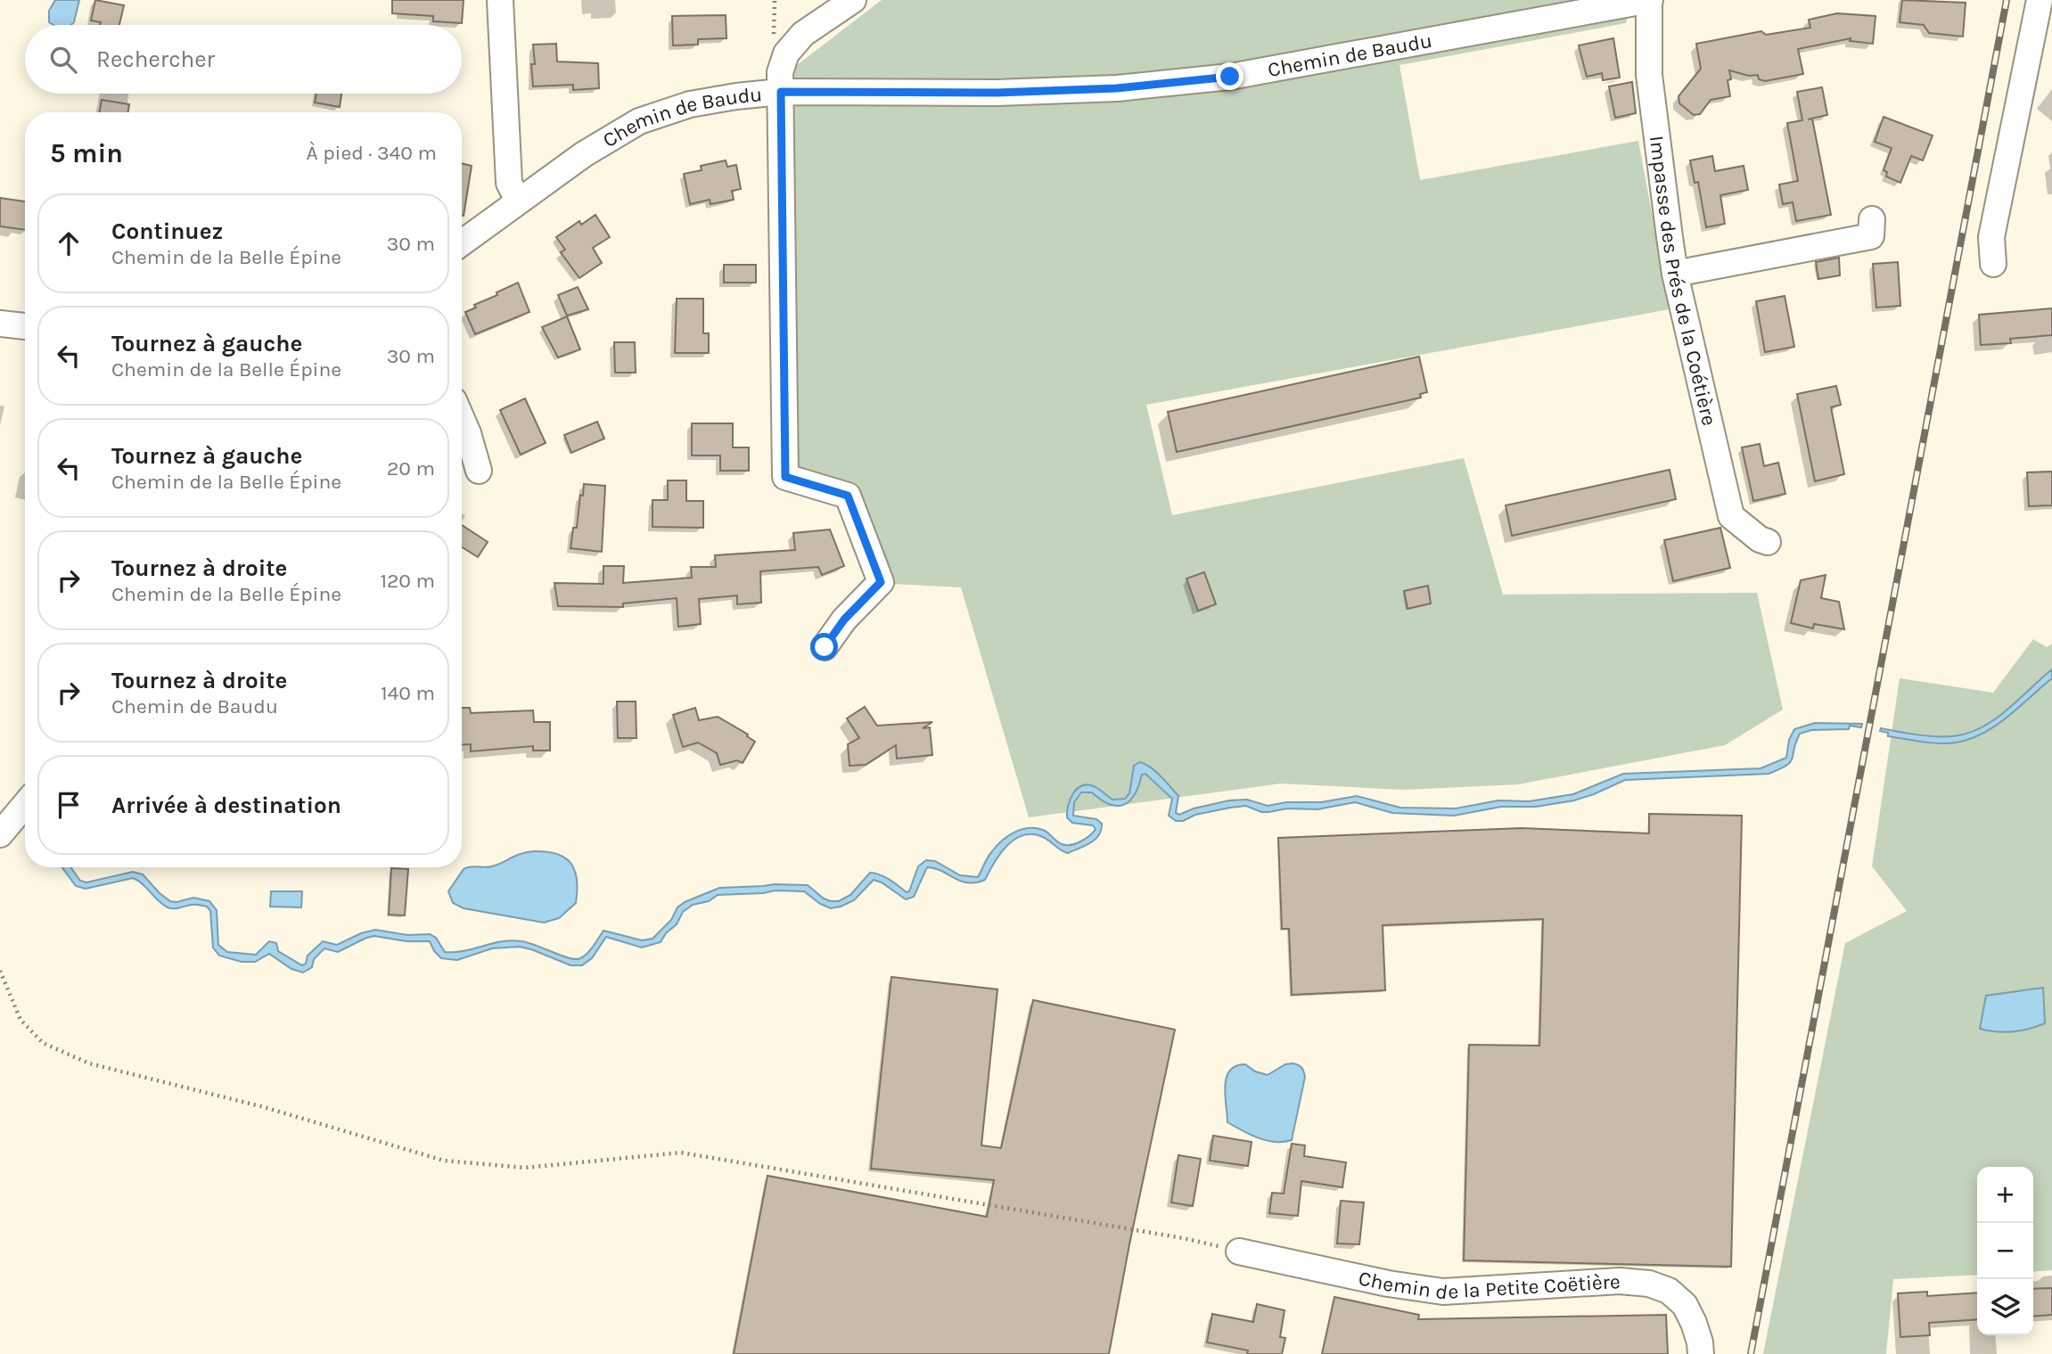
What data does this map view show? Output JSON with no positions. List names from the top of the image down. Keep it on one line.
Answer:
{"streets":{"street":["Chemin de Baudu","Impasse des Prés de la Coétière","Chemin de la Petite Coëtière"]},"crossings":[["Chemin de Baudu","Impasse des Prés de la Coétière"]],"page":{"search":"Rechercher","heading":["5 min","À pied · 340 m"],"list":[["Continuez","Chemin de la Belle Épine","30 m"],["Tournez à gauche","Chemin de la Belle Épine","30 m"],["Tournez à gauche","Chemin de la Belle Épine","20 m"],["Tournez à droite","Chemin de la Belle Épine","120 m"],["Tournez à droite","Chemin de Baudu","140 m"],"Arrivée à destination"],"map_buttons":["+","−"]}}
